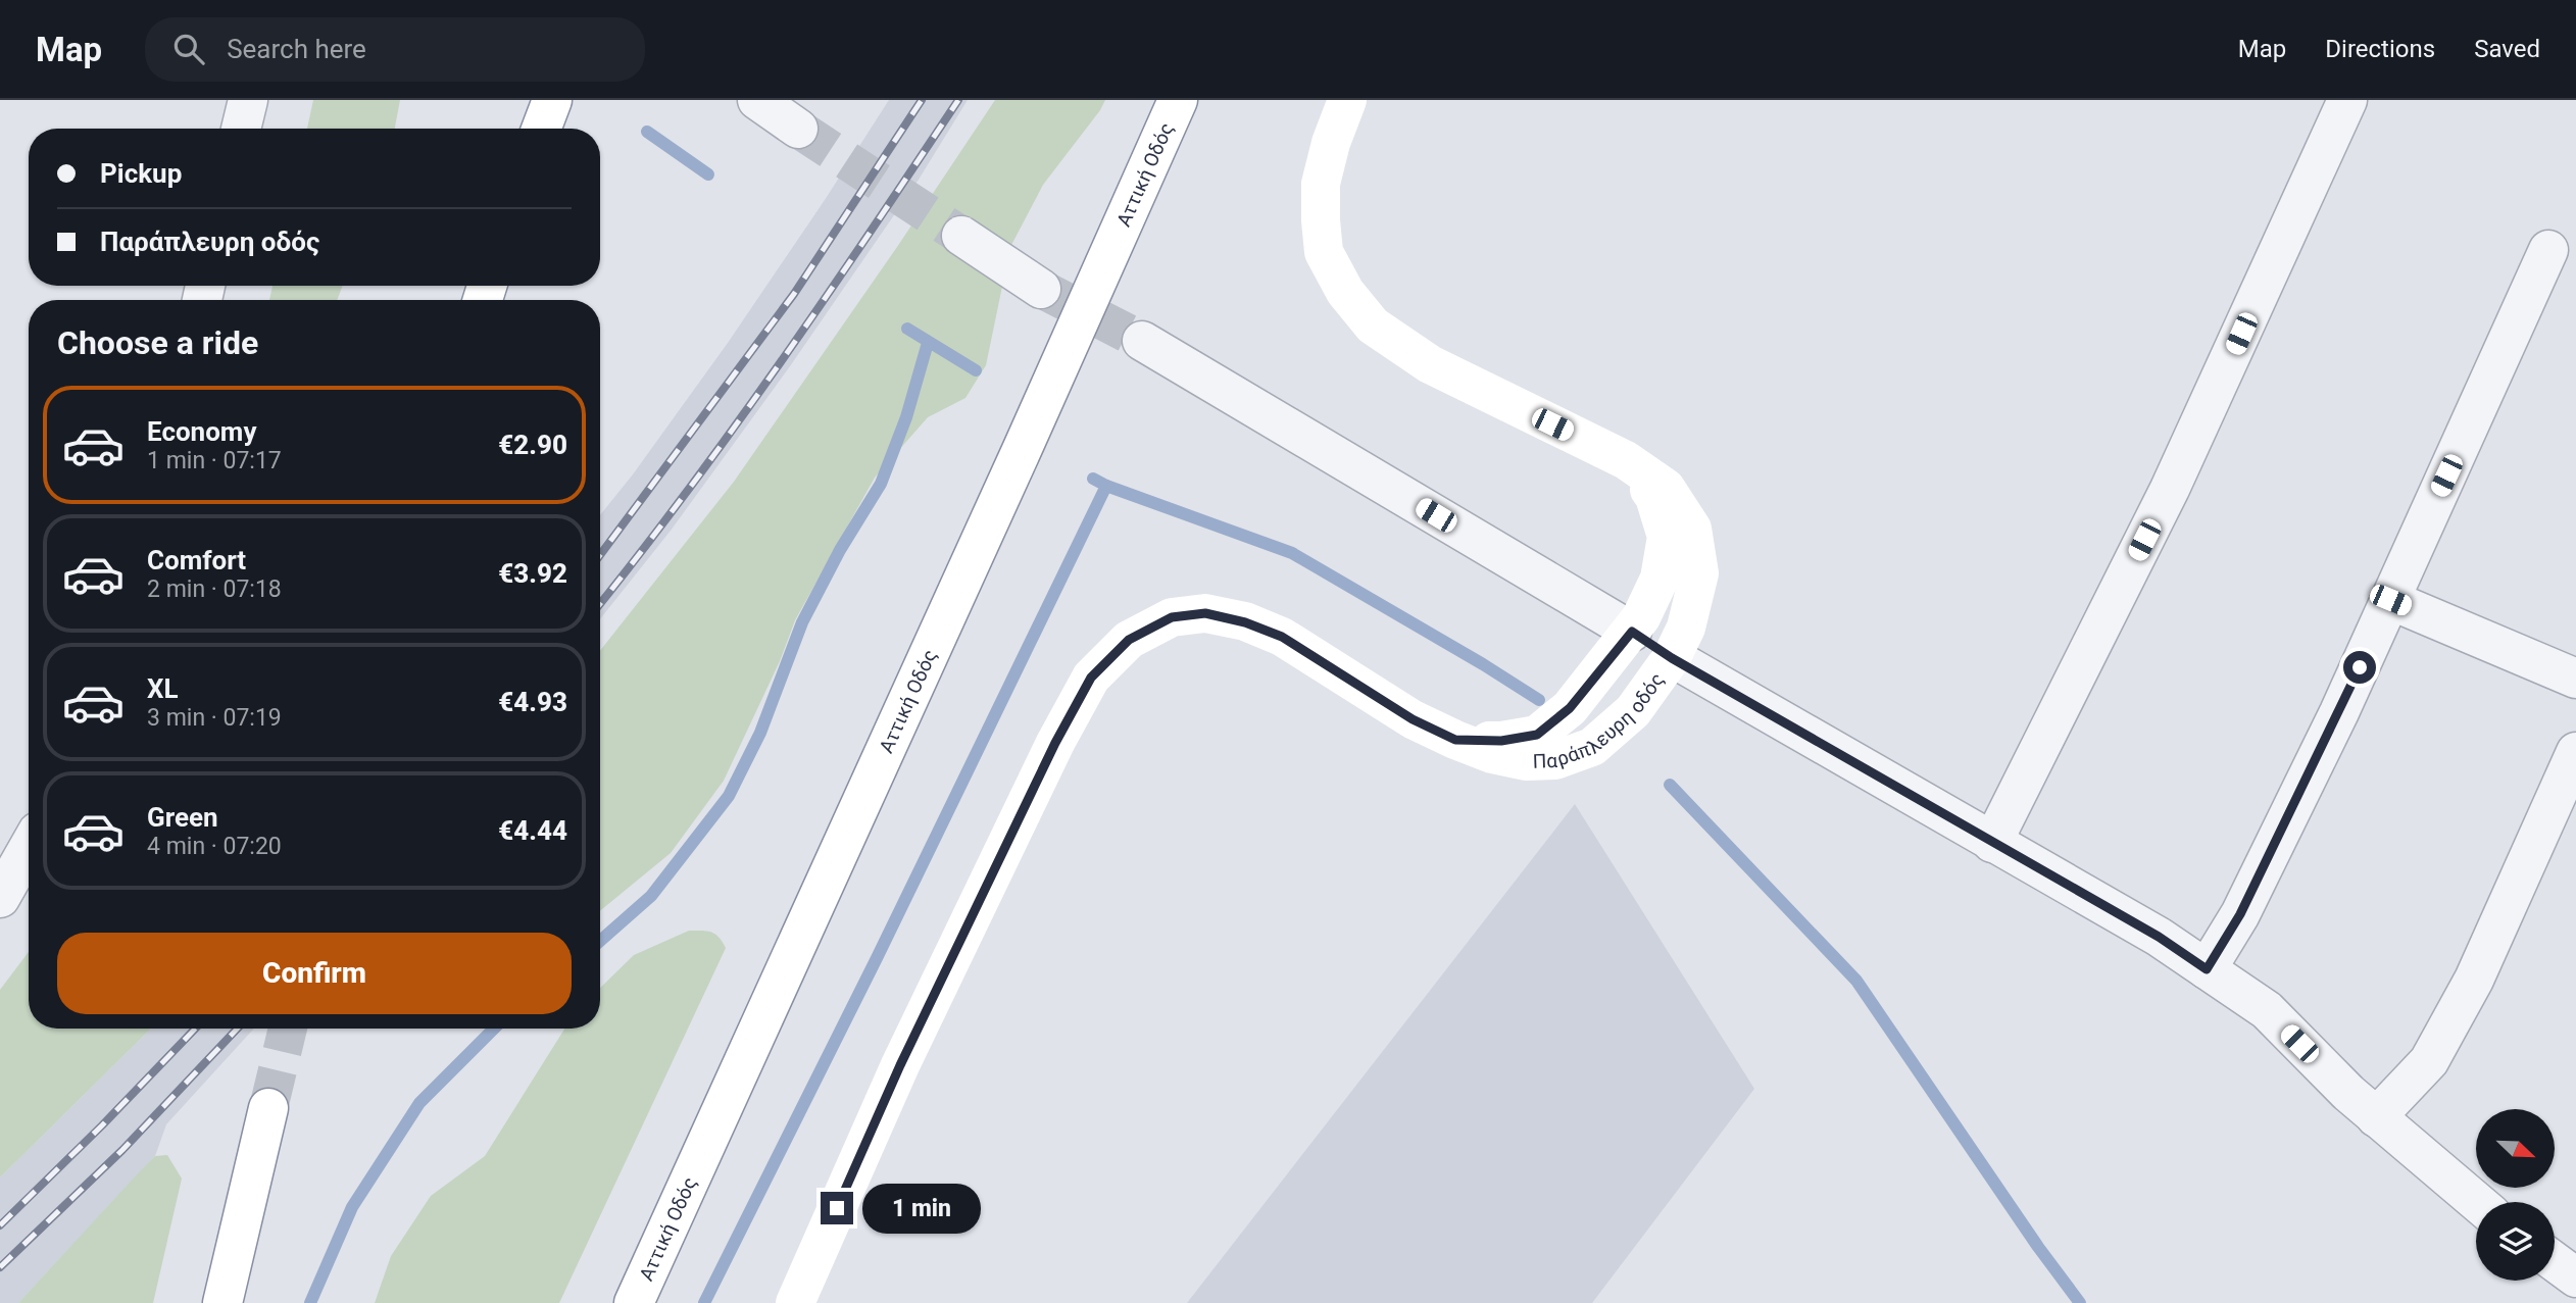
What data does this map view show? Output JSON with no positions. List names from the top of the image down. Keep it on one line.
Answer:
{"streets":{"main road":["Αττική Οδός","Παράπλευρη οδός"]},"north":"bottom right","page":{"header":"Map","search":"Search here","nav":["Map","Directions","Saved"],"banner":["Pickup","Παράπλευρη οδός"],"heading":"Choose a ride","list":[{"name":"Economy","note":"1 min · 07:17","value":"€2.90"},{"name":"Comfort","note":"2 min · 07:18","value":"€3.92"},{"name":"XL","note":"3 min · 07:19","value":"€4.93"},{"name":"Green","note":"4 min · 07:20","value":"€4.44"}],"buttons":"Confirm","bubble":"1 min"}}
